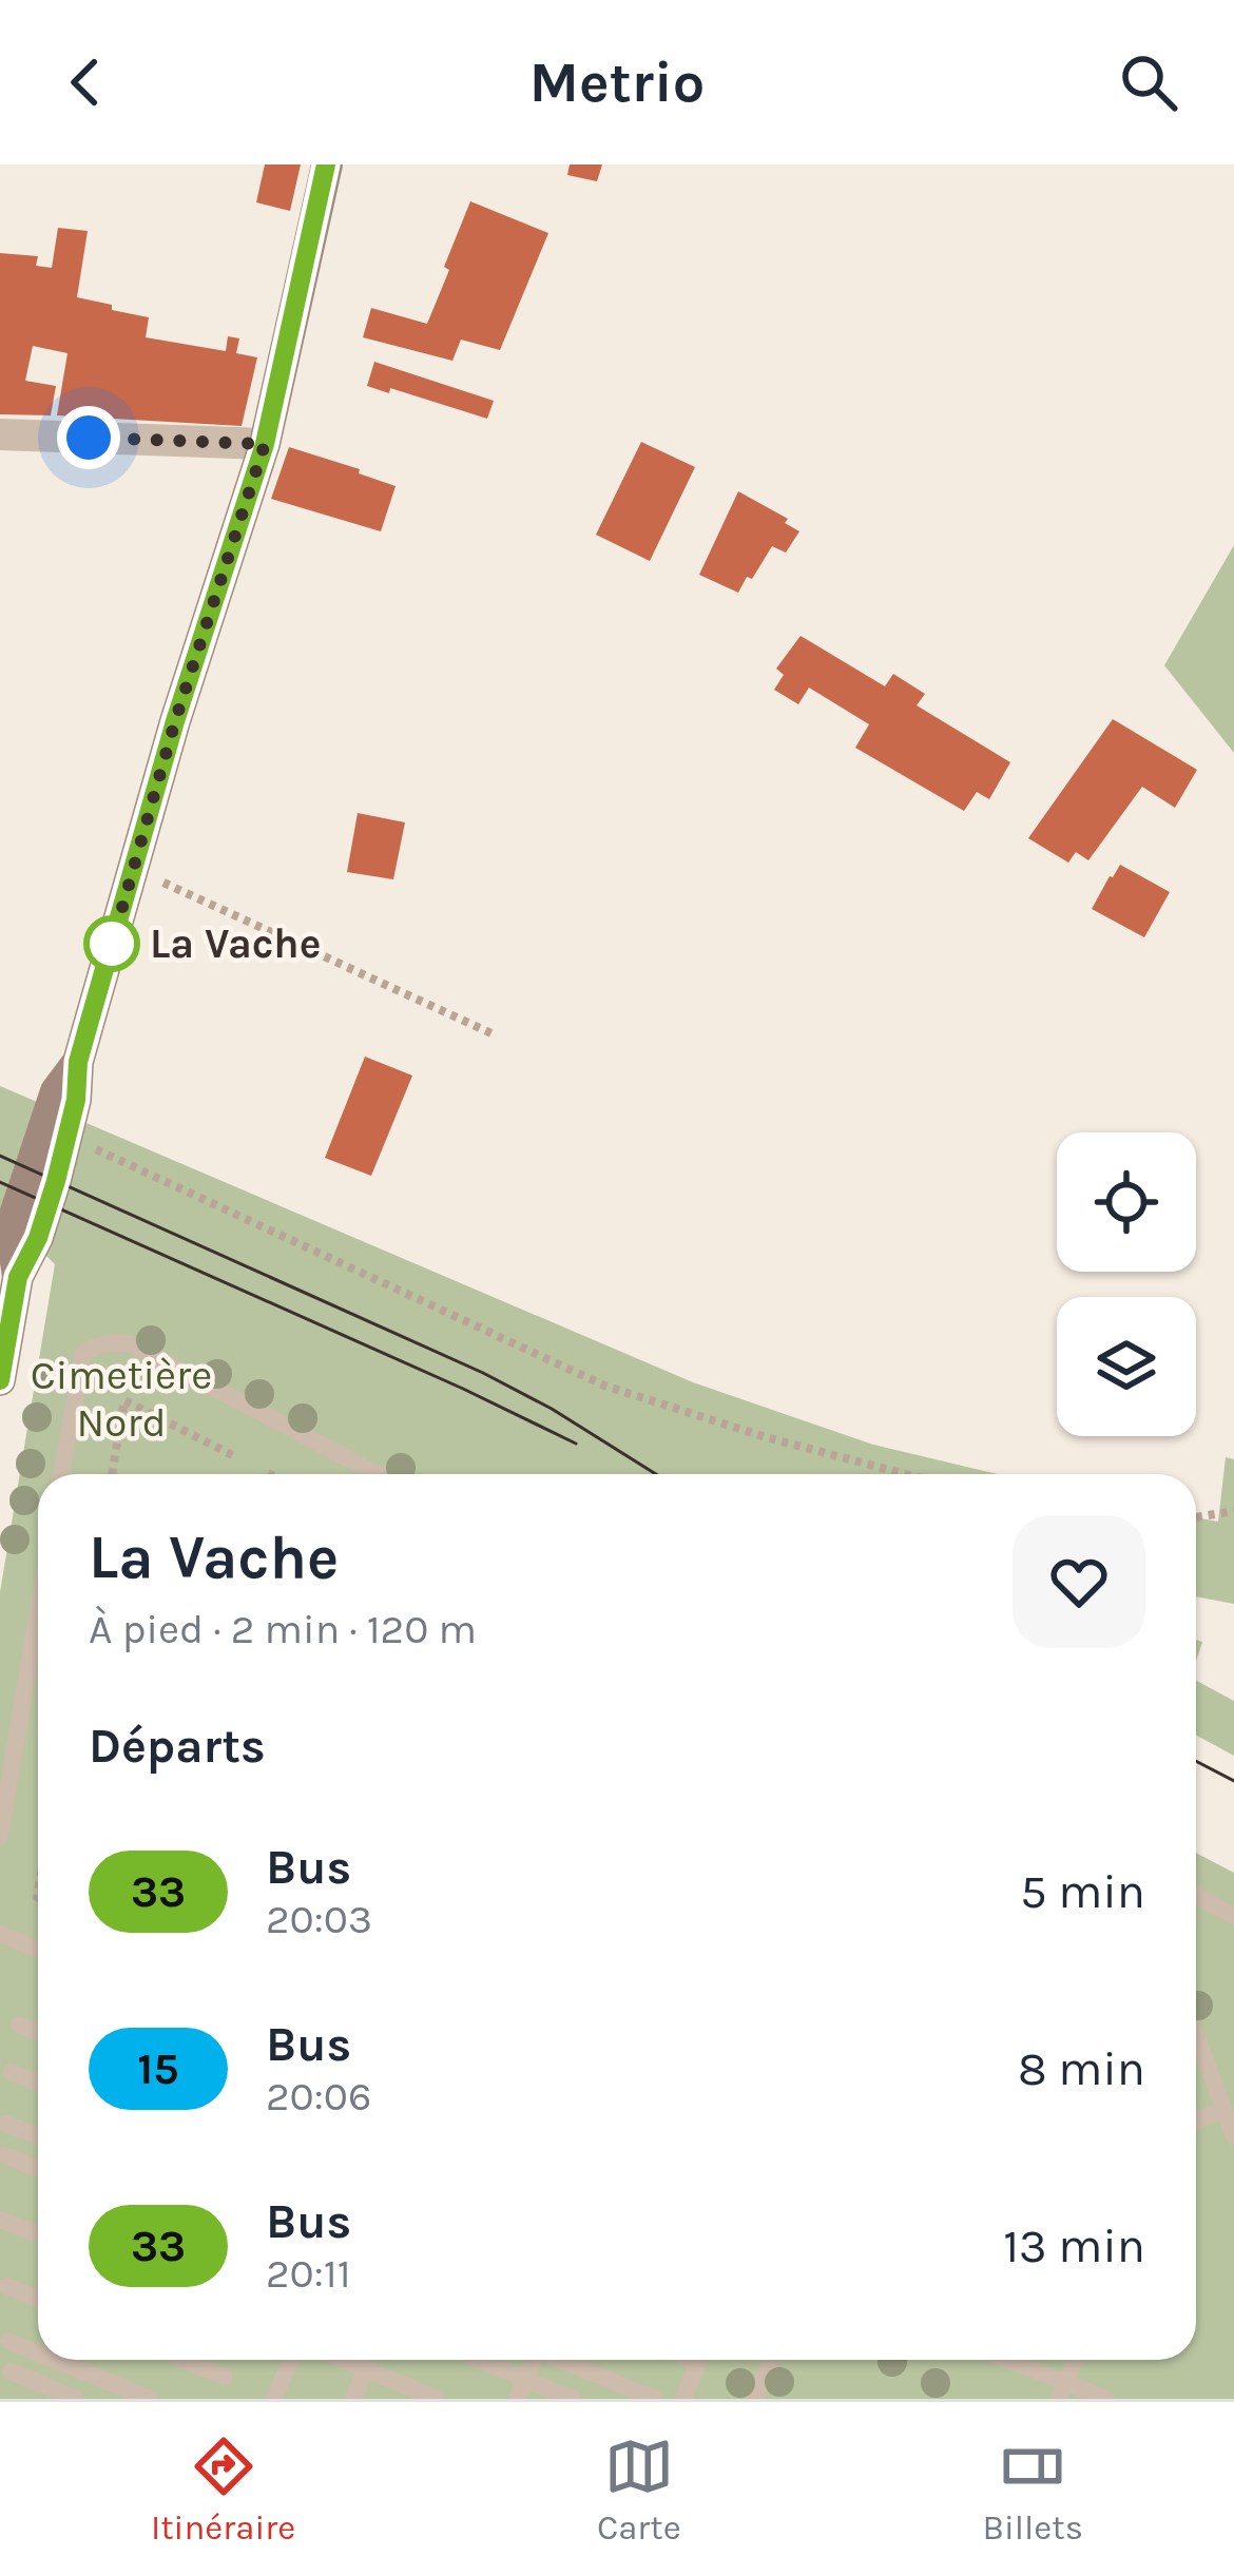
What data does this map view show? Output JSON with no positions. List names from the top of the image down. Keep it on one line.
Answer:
{"parks":["Cimetière Nord"],"places":["La Vache"],"lines":["bus line 33"],"page":{"header":"Metrio","heading":[["La Vache","À pied · 2 min · 120 m"],"Départs"],"list":[{"mark":"33","name":"Bus","note":"20:03","value":"5 min"},{"mark":"15","name":"Bus","note":"20:06","value":"8 min"},{"mark":"33","name":"Bus","note":"20:11","value":"13 min"}],"tabs":["Itinéraire","Carte","Billets"]}}
